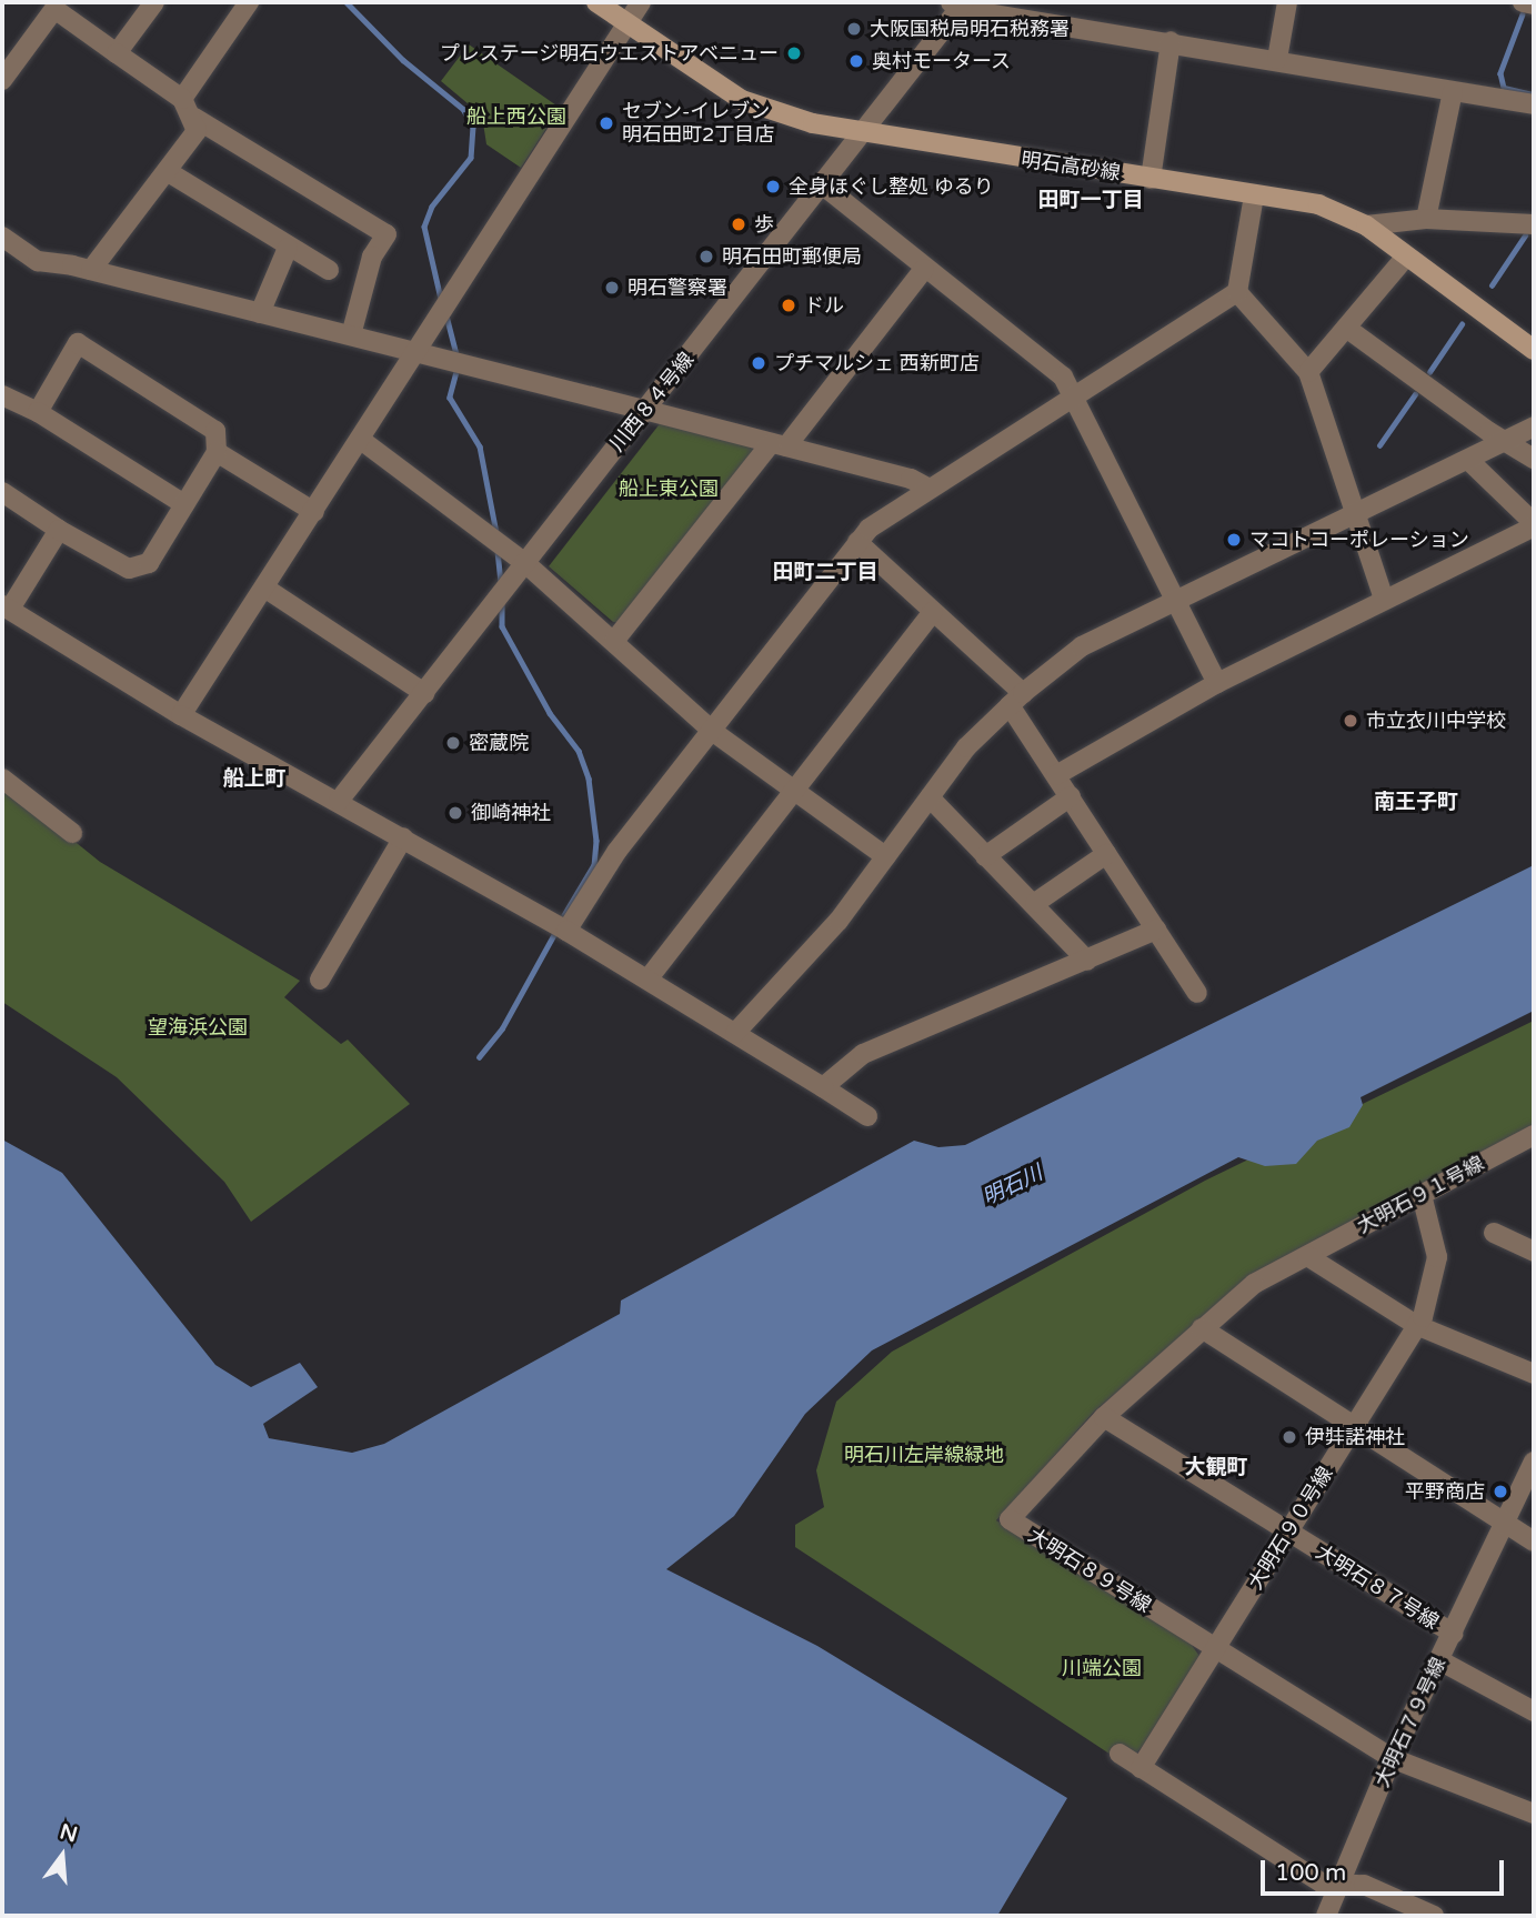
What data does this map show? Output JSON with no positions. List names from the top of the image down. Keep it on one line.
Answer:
{"streets":{"main road":["明石高砂線"],"street":["川西８４号線","大明石９１号線","大明石９０号線","大明石８９号線","大明石８７号線","大明石７９号線"]},"crossings":[["明石高砂線","川西８４号線"],["大明石９１号線","大明石９０号線"],["大明石９１号線","大明石８９号線"],["大明石９０号線","大明石８９号線"],["大明石９０号線","大明石８７号線"],["大明石８９号線","大明石８７号線"],["大明石８９号線","大明石７９号線"],["大明石８７号線","大明石７９号線"]],"districts":["田町一丁目","田町二丁目","船上町","南王子町","大観町"],"water":["明石川"],"parks":["船上西公園","船上東公園","望海浜公園","明石川左岸線緑地","川端公園"],"places":["大阪国税局明石税務署","プレステージ明石ウエストアベニュー","奥村モータース","セブン-イレブン 明石田町2丁目店","全身ほぐし整処 ゆるり","歩","明石田町郵便局","明石警察署","ドル","プチマルシェ 西新町店","マコトコーポレーション","市立衣川中学校","密蔵院","御崎神社","伊弉諾神社","平野商店"],"scale_bar":"100 m","north":"top"}
